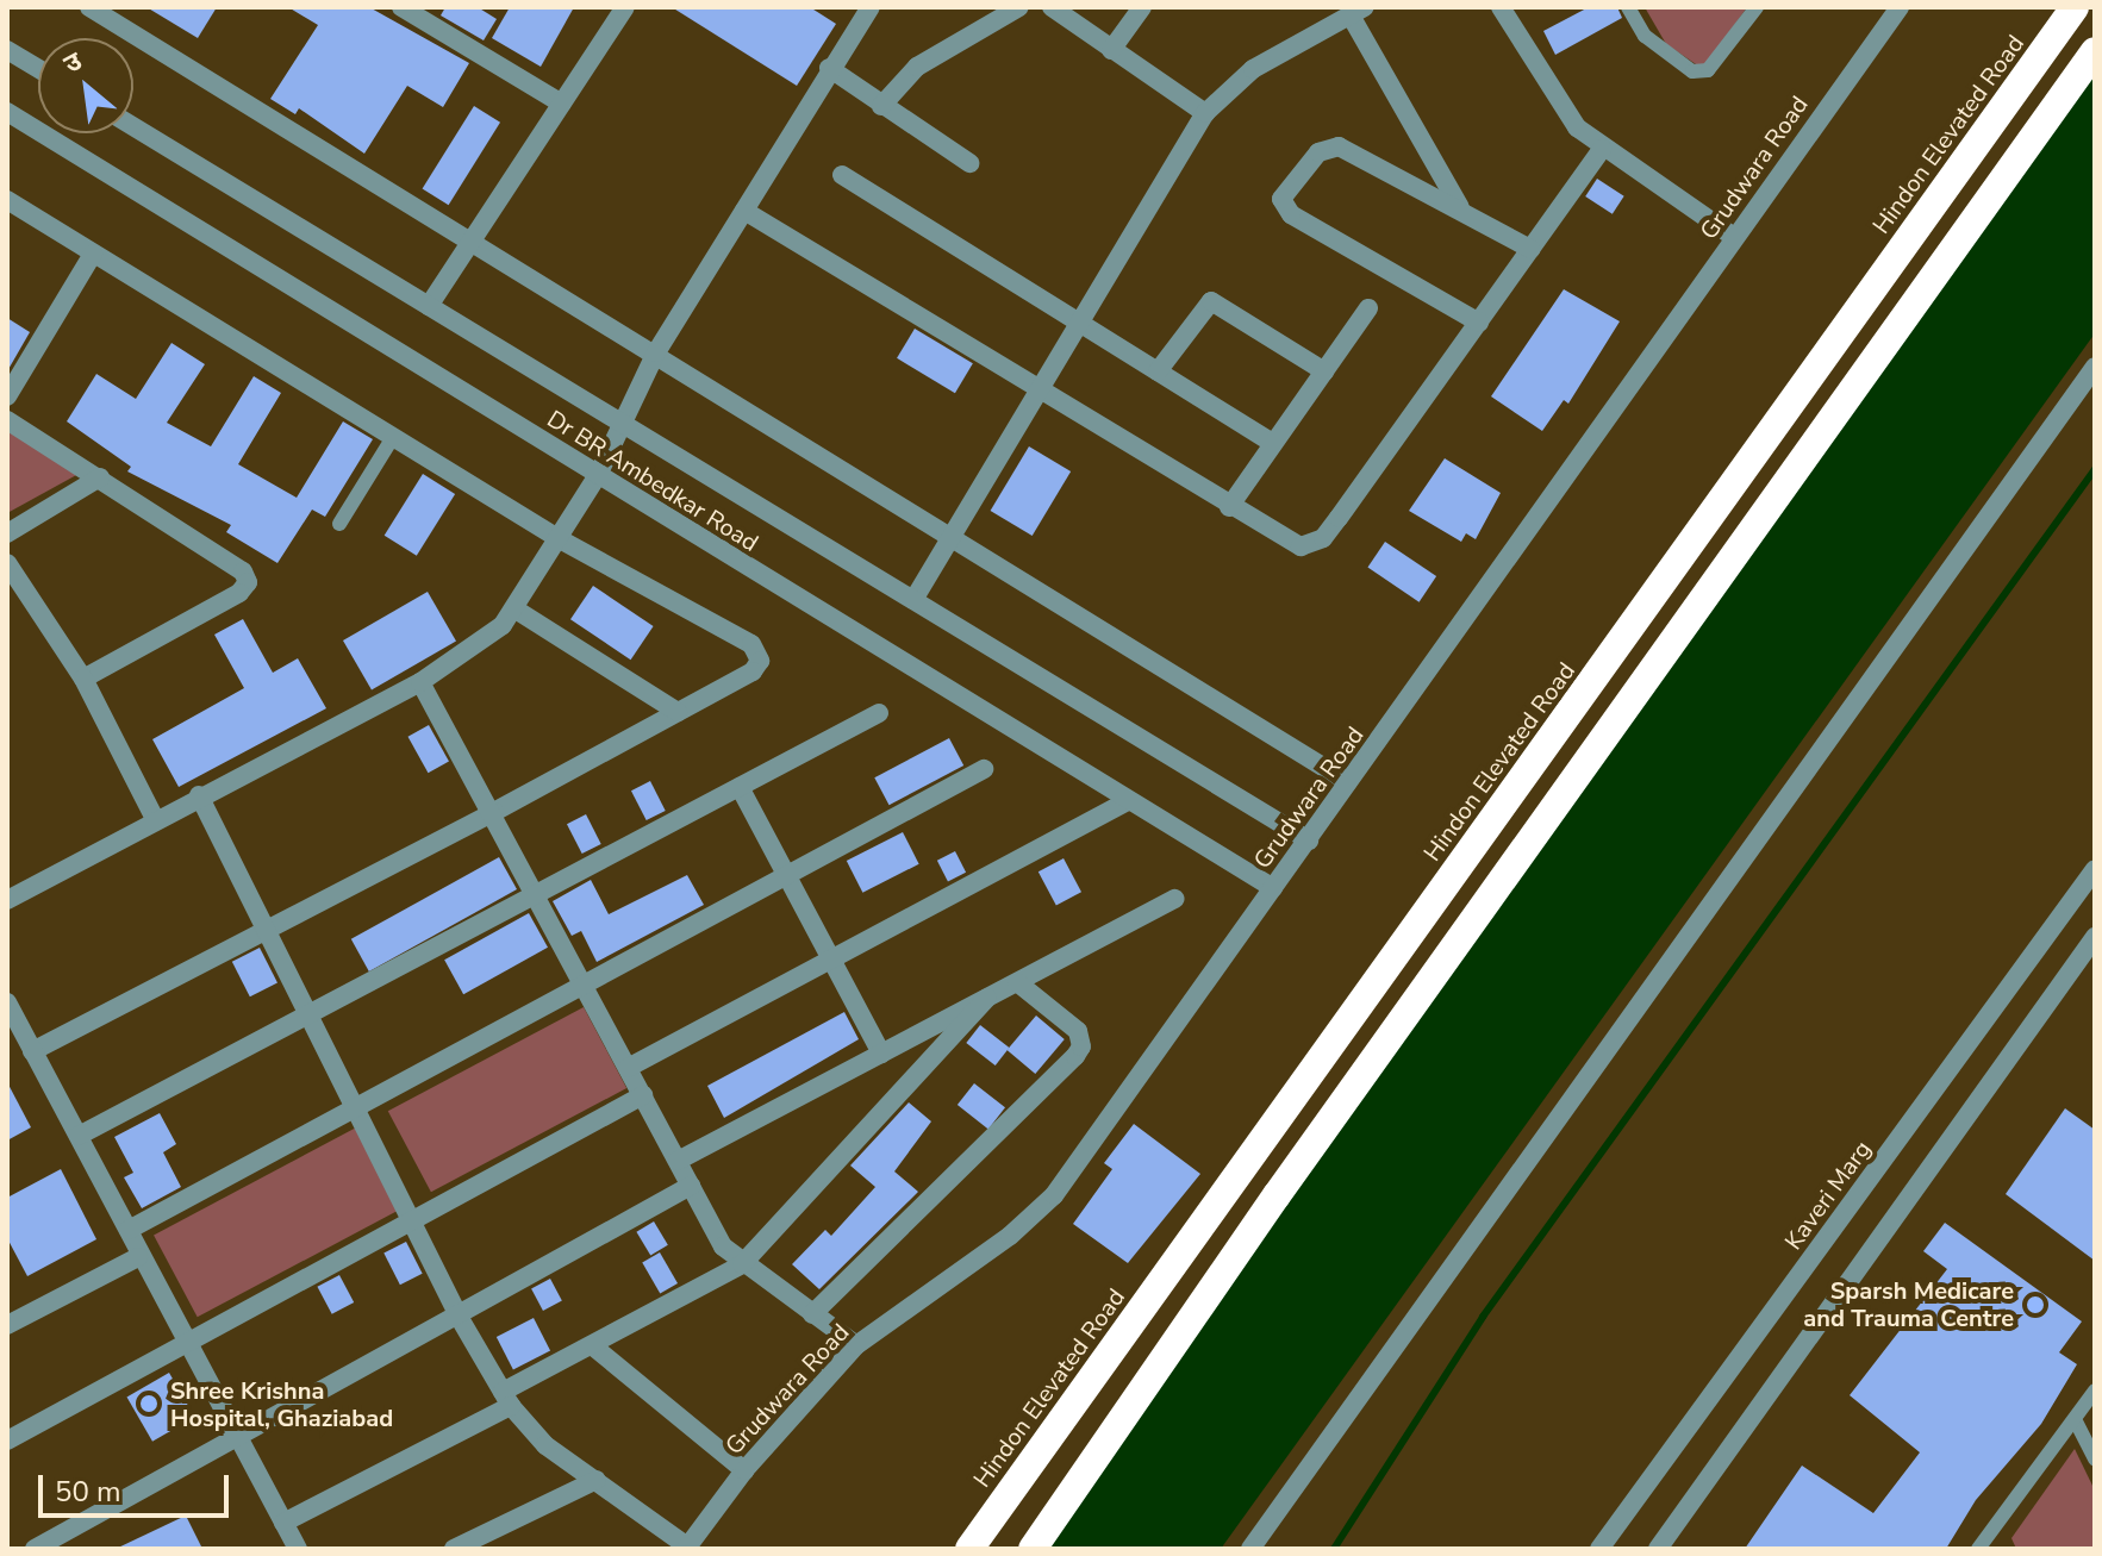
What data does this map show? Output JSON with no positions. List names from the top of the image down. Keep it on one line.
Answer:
{"streets":{"highway":["Hindon Elevated Road"],"street":["Grudwara Road","Dr BR Ambedkar Road","Kaveri Marg"]},"crossings":[["Grudwara Road","Dr BR Ambedkar Road"]],"places":["Sparsh Medicare and Trauma Centre","Shree Krishna Hospital, Ghaziabad"],"scale_bar":"50 m","north":"top left"}
